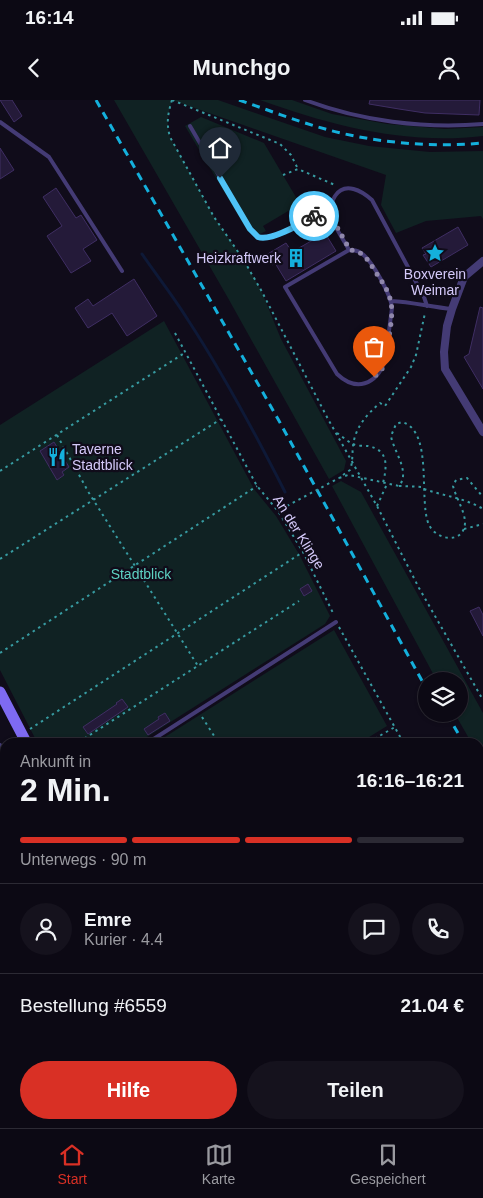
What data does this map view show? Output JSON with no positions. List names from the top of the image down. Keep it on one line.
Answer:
{"streets":{"path":["An der Klinge"]},"parks":["Stadtblick"],"places":{"place":["Boxverein Weimar"],"building":["Heizkraftwerk"],"restaurant":["Taverne Stadtblick"]},"page":{"status":"16:14","header":"Munchgo","heading":["2 Min.","Ankunft in","16:16–16:21"],"panel":["Emre","Kurier · 4.4","Bestellung #6559","21.04 €"],"bar":"Unterwegs · 90 m","buttons":["Hilfe","Teilen"],"tabs":["Start","Karte","Gespeichert"]}}
